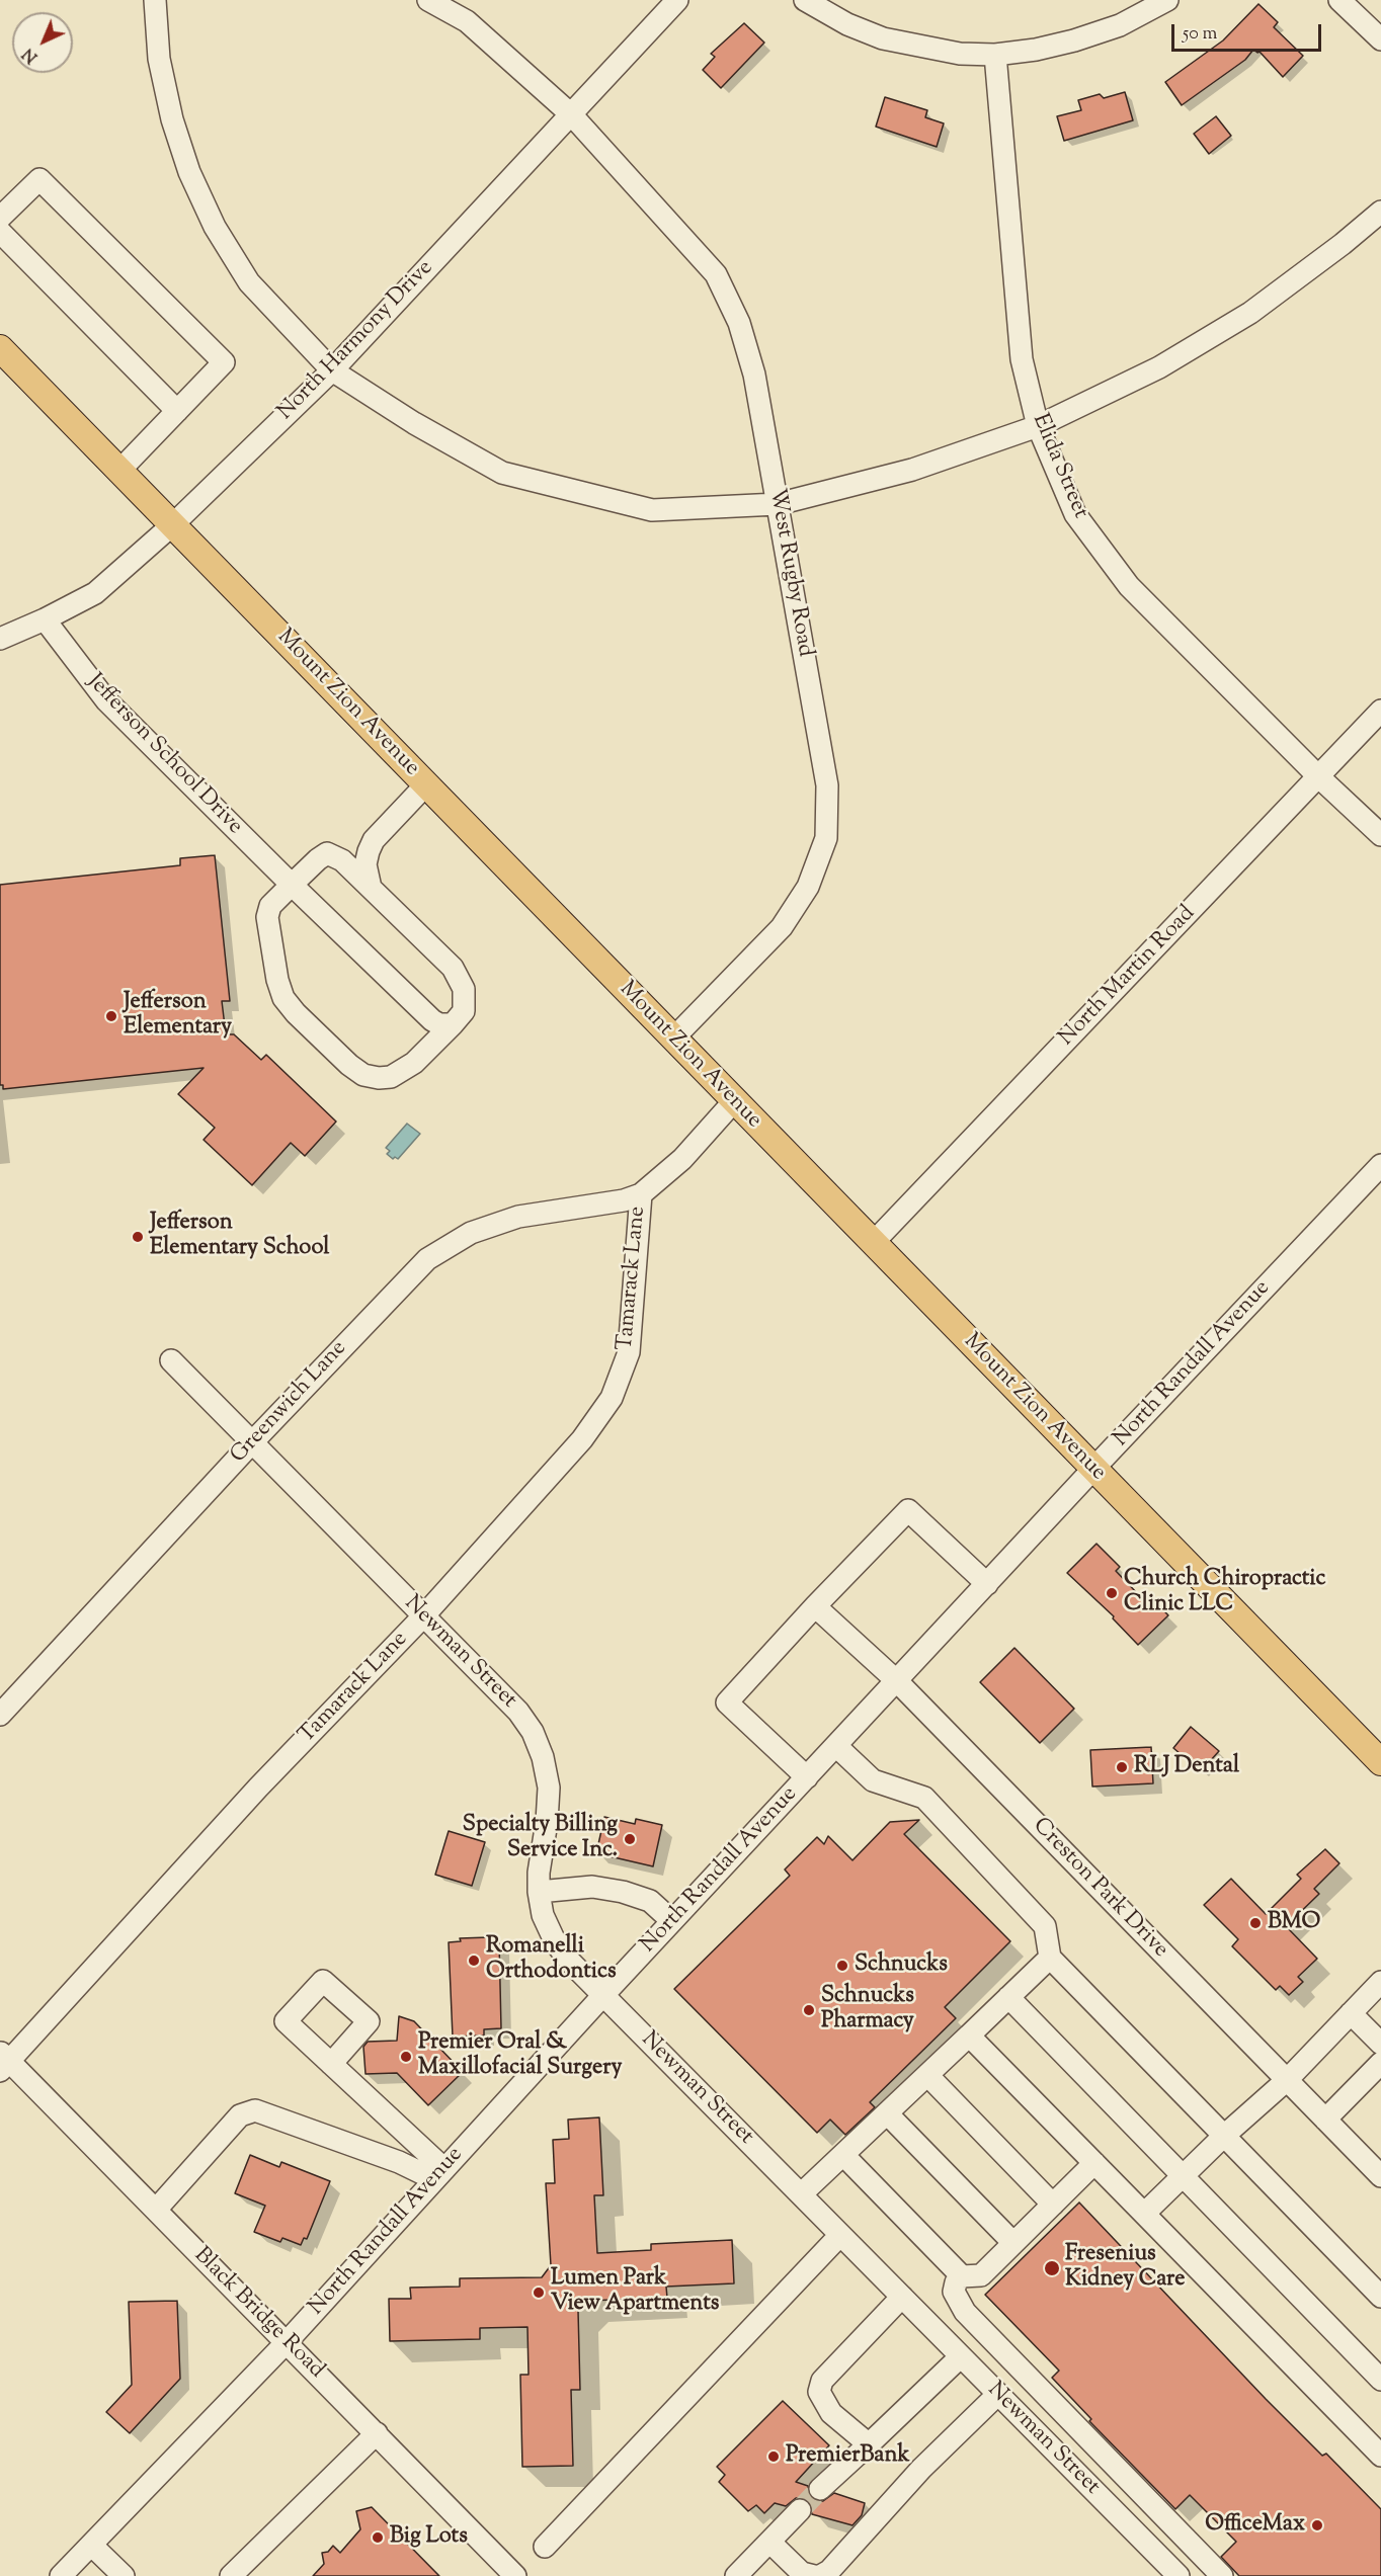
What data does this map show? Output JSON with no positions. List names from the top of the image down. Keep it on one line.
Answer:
{"streets":{"main road":["Mount Zion Avenue"],"street":["North Harmony Drive","Elida Street","West Rugby Road","Jefferson School Drive","North Martin Road","Tamarack Lane","North Randall Avenue","Greenwich Lane","Newman Street","Creston Park Drive","Black Bridge Road"]},"crossings":[["North Harmony Drive","West Rugby Road"],["North Harmony Drive","Mount Zion Avenue"],["North Harmony Drive","Jefferson School Drive"],["Elida Street","North Martin Road"],["West Rugby Road","Mount Zion Avenue"],["Mount Zion Avenue","North Martin Road"],["Mount Zion Avenue","North Randall Avenue"],["Tamarack Lane","Greenwich Lane"],["Tamarack Lane","Newman Street"],["Tamarack Lane","Black Bridge Road"],["North Randall Avenue","Newman Street"],["North Randall Avenue","Creston Park Drive"],["North Randall Avenue","Black Bridge Road"],["Greenwich Lane","Newman Street"]],"places":["Jefferson Elementary","Jefferson Elementary School","Church Chiropractic Clinic LLC","RLJ Dental","Specialty Billing Service Inc.","BMO","Romanelli Orthodontics","Schnucks","Schnucks Pharmacy","Premier Oral & Maxillofacial Surgery","Fresenius Kidney Care","Lumen Park View Apartments","PremierBank","OfficeMax","Big Lots"],"scale_bar":"50 m","north":"bottom left"}
